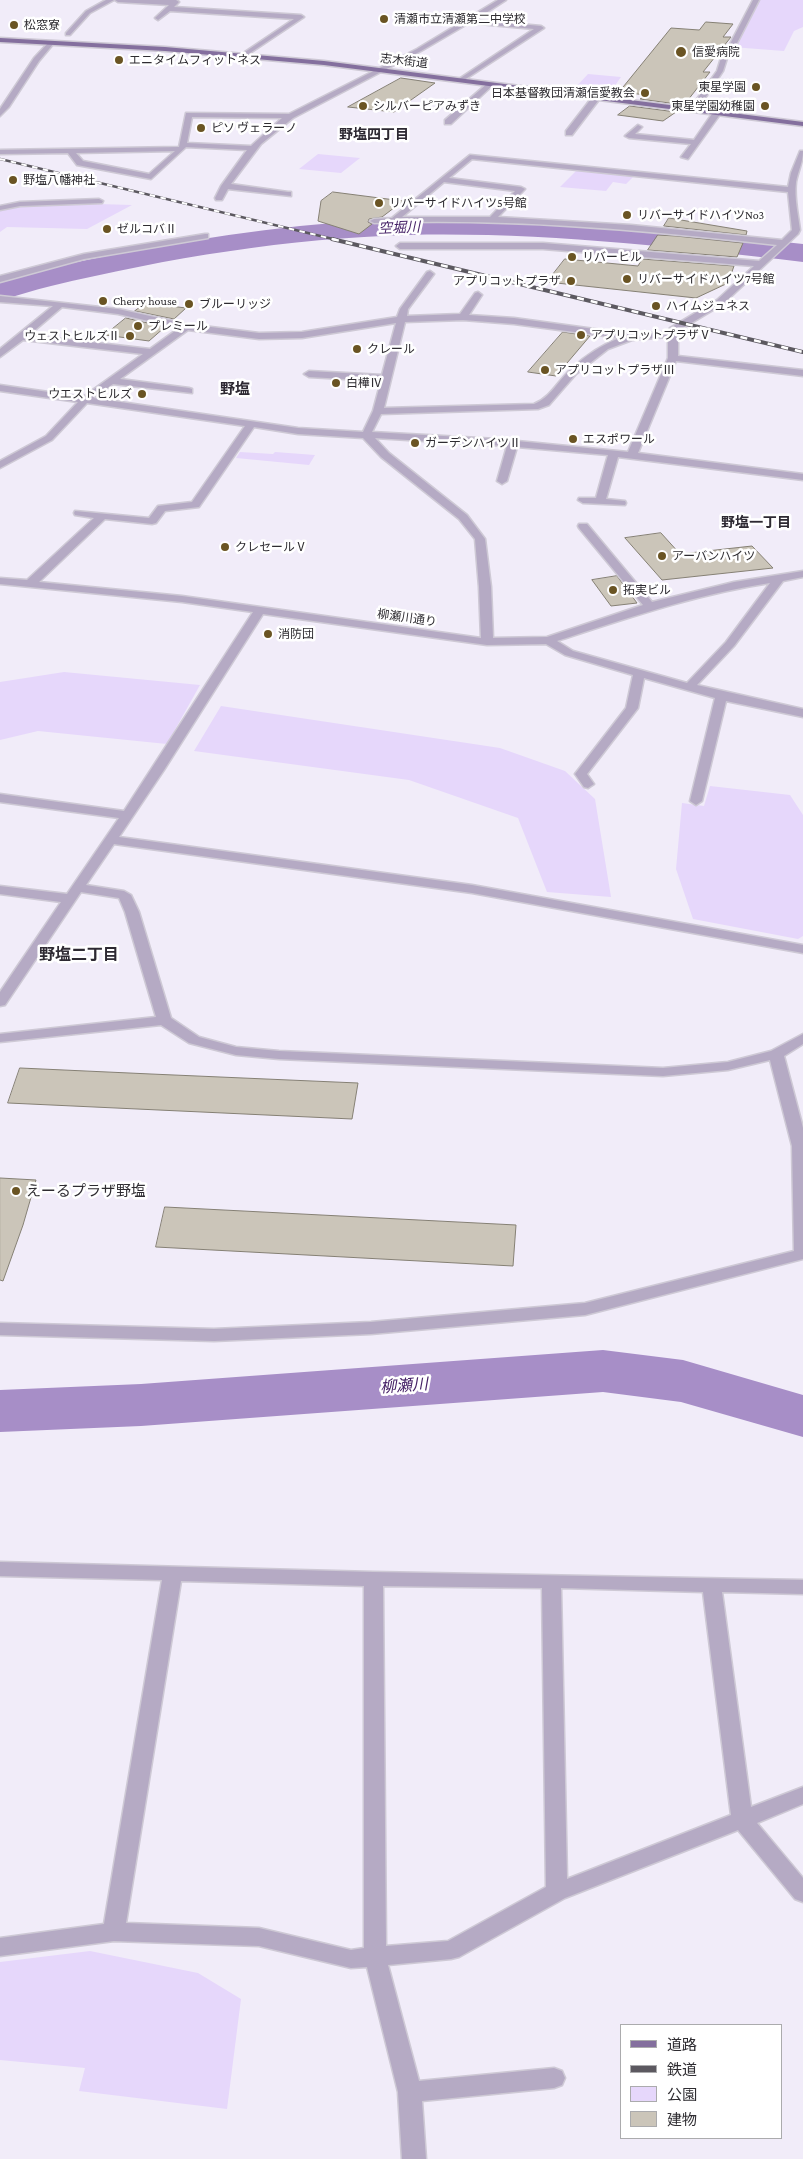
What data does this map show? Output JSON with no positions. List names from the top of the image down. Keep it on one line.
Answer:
{"streets":{"main road":["志木街道"],"street":["柳瀬川通り"]},"districts":["野塩四丁目","野塩","野塩一丁目","野塩二丁目"],"water":["空堀川","柳瀬川"],"places":["清瀬市立清瀬第二中学校","松窓寮","信愛病院","エニタイムフィットネス","東星学園","日本基督教団清瀬信愛教会","シルバーピアみずき","東星学園幼稚園","ピソ ヴェラーノ","野塩八幡神社","リバーサイドハイツ5号館","リバーサイドハイツNo3","ゼルコバⅡ","リバーヒル","リバーサイドハイツ7号館","アプリコットプラザ","Cherry house","ブルーリッジ","ハイムジュネス","プレミール","アプリコットプラザⅤ","ウェストヒルズⅡ","クレール","アプリコットプラザⅢ","白樺Ⅳ","ウエストヒルズ","エスポワール","ガーデンハイツⅡ","クレセールⅤ","アーバンハイツ","拓実ビル","消防団","えーるプラザ野塩"],"legend":["道路","鉄道","公園","建物"]}
